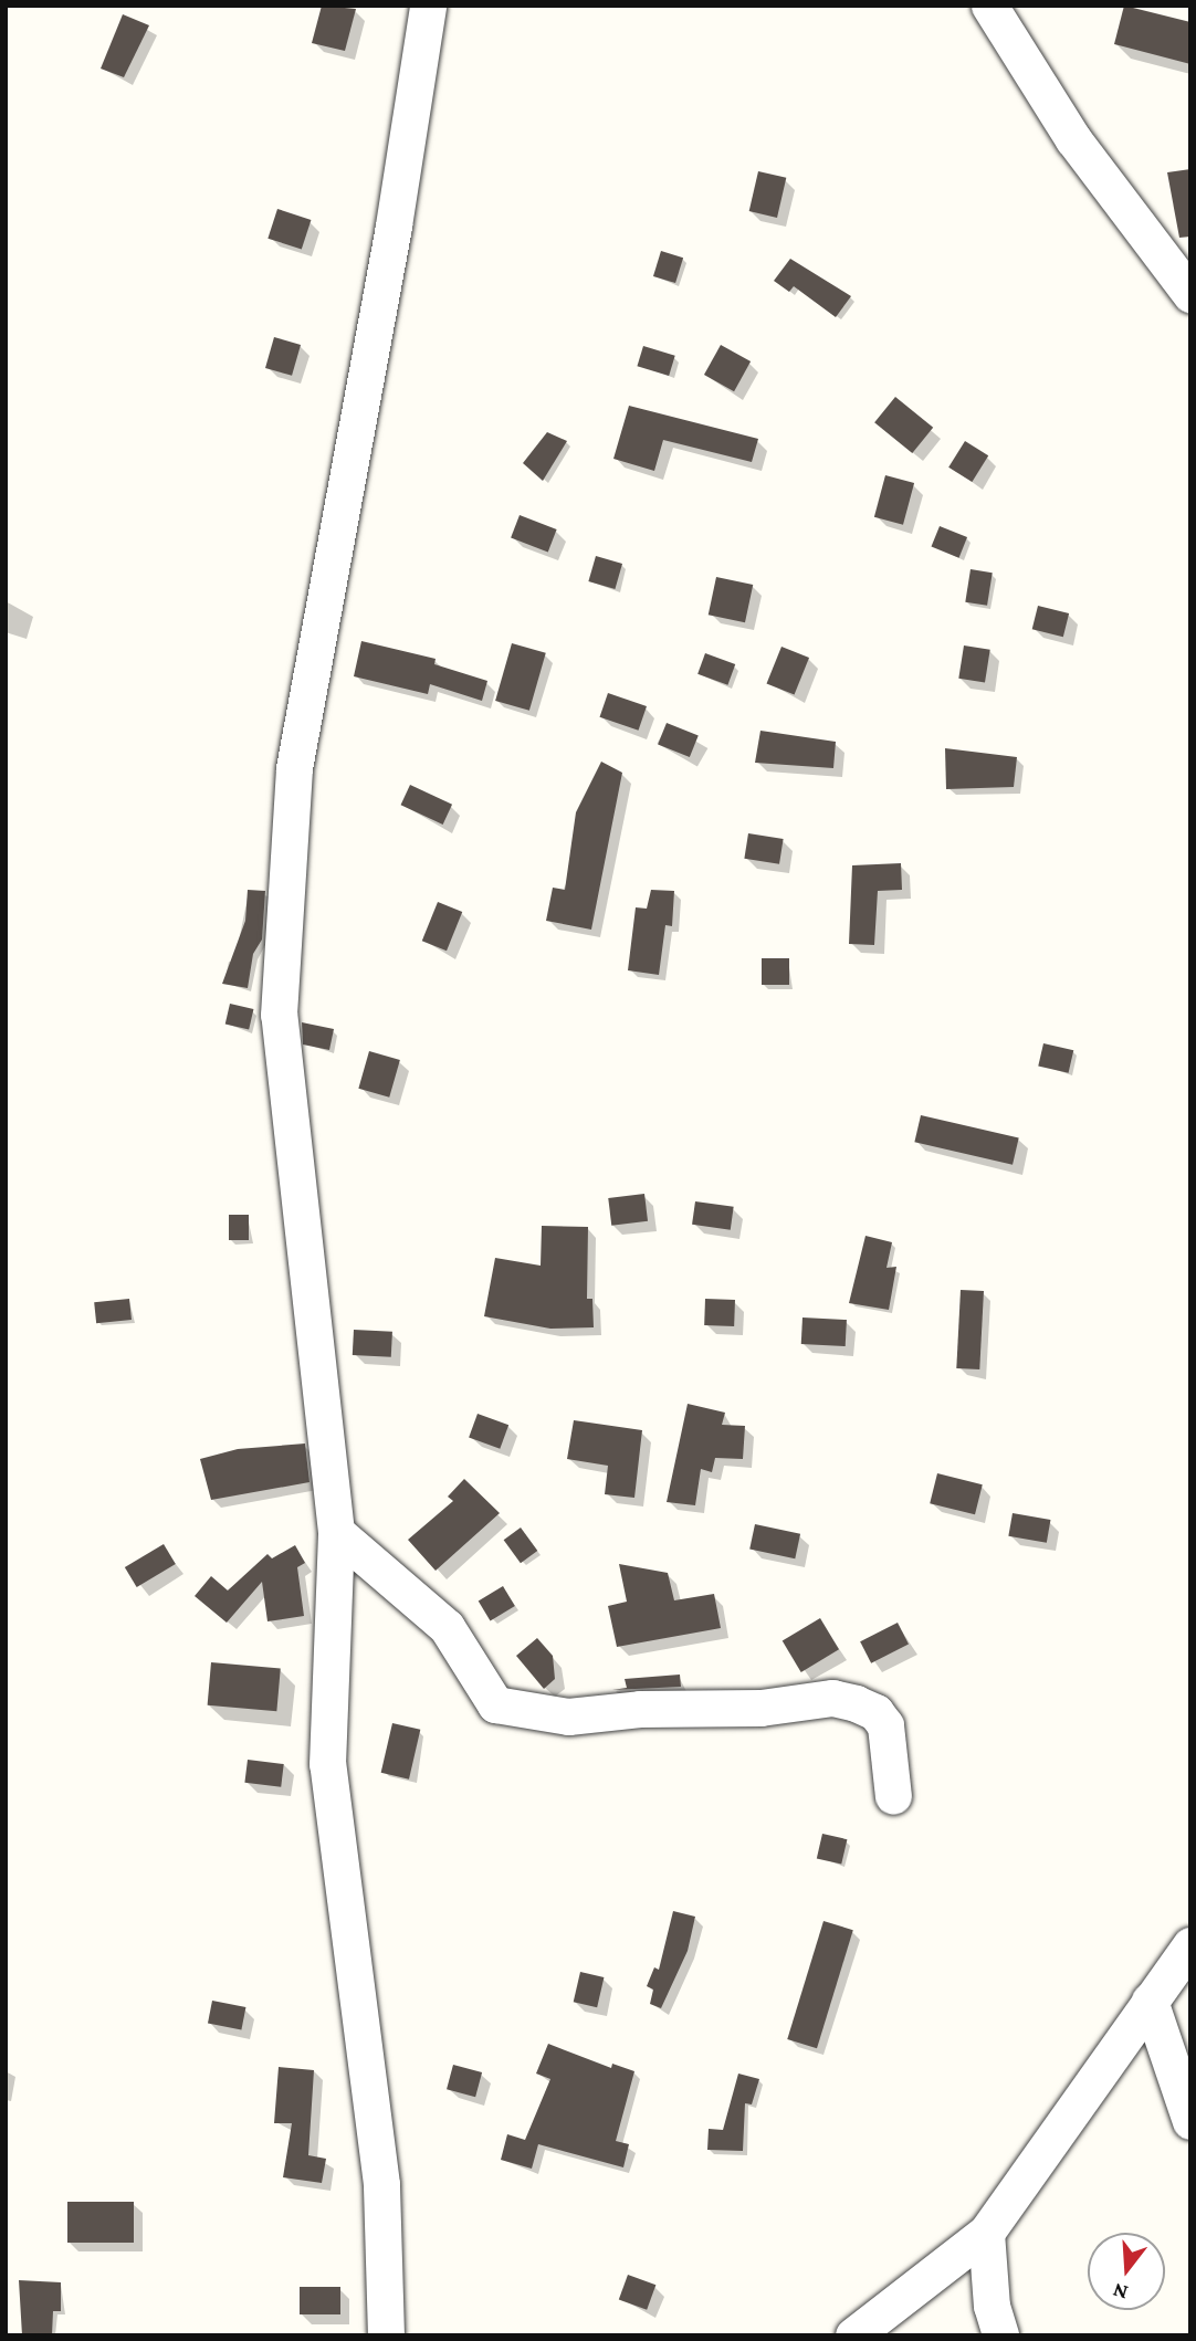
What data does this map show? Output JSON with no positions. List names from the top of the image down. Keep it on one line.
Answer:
{"north":"bottom"}
